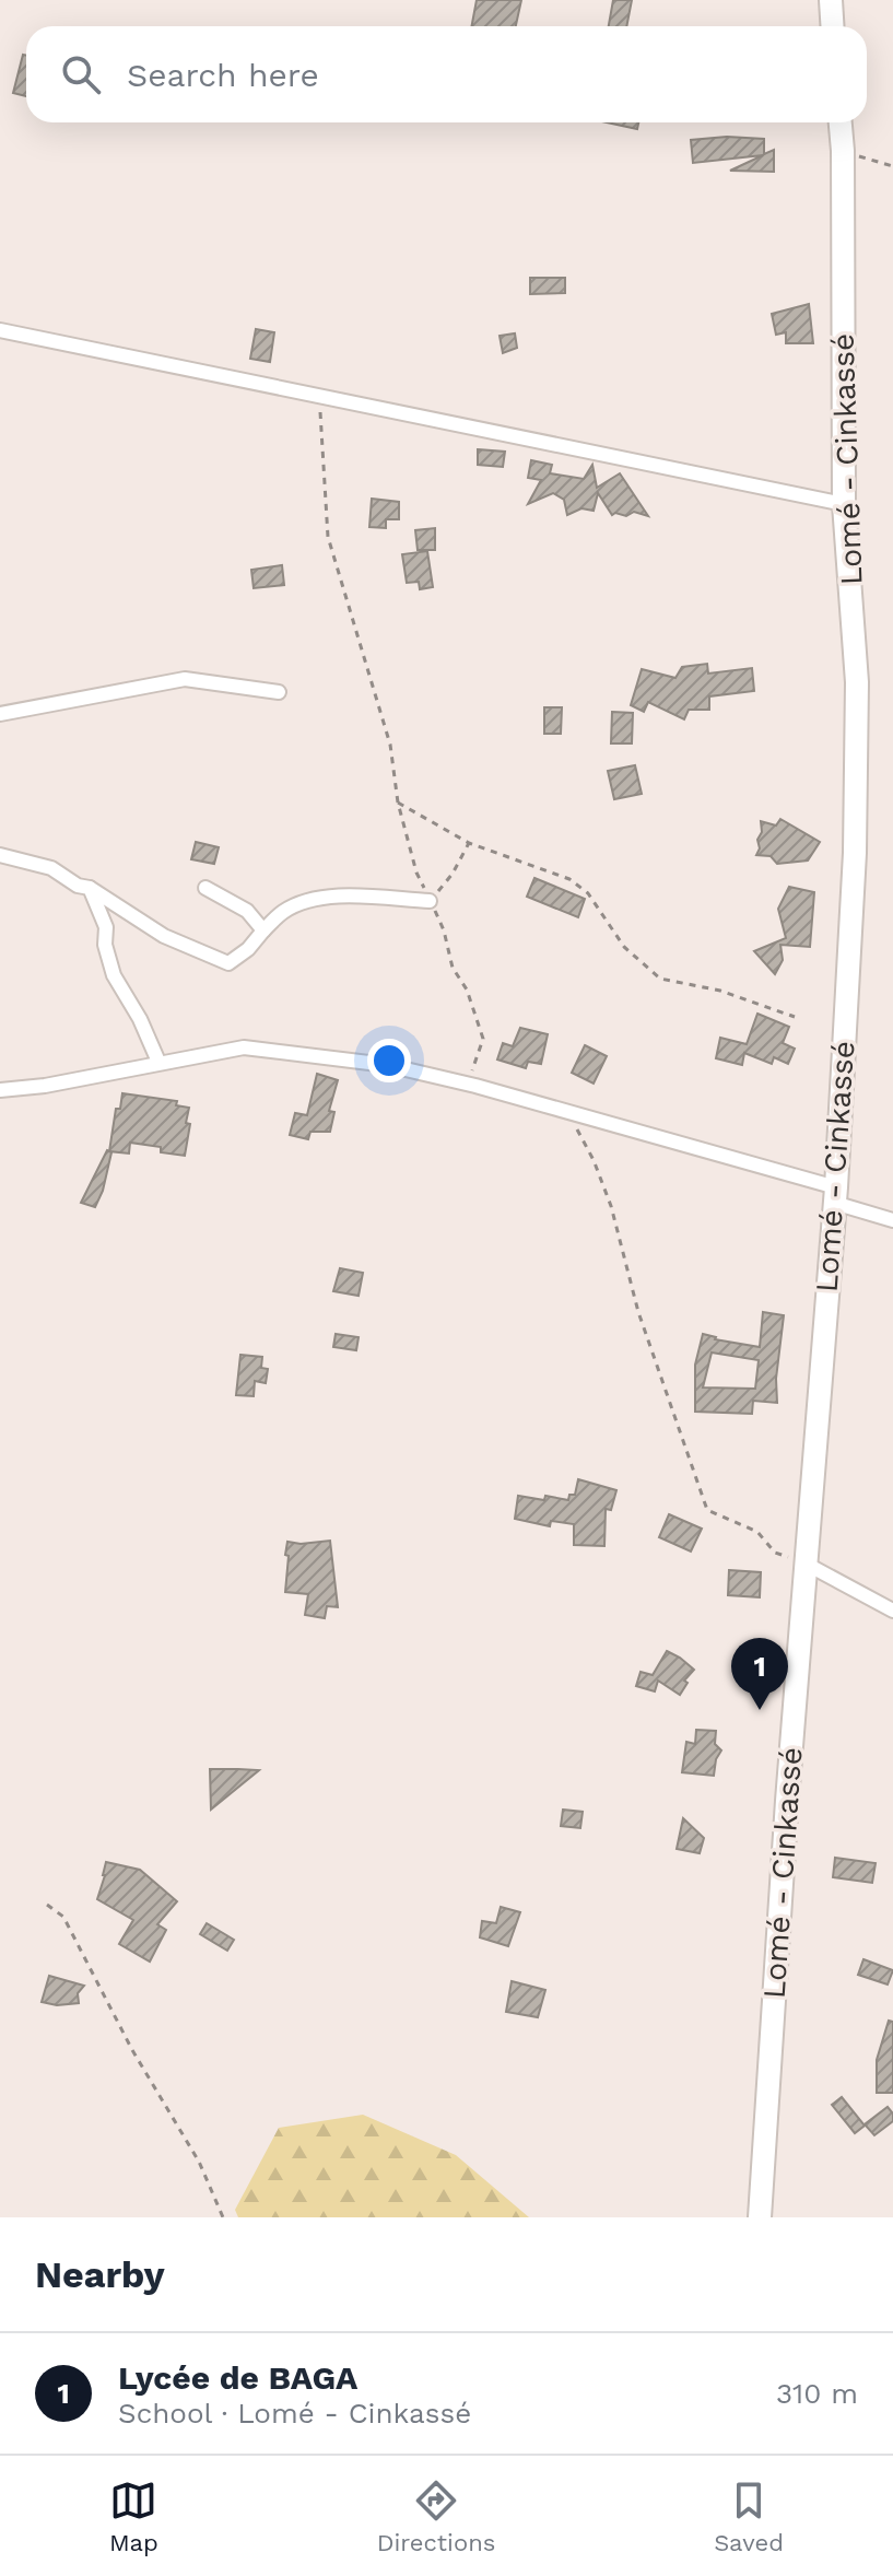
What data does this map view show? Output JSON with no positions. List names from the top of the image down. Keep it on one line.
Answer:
{"streets":{"highway":["Lomé - Cinkassé"]},"page":{"search":"Search here","pins":"1","heading":"Nearby","list":[{"mark":"1","name":"Lycée de BAGA","note":"School · Lomé - Cinkassé","value":"310 m"}],"nav":["Map","Directions","Saved"]}}
